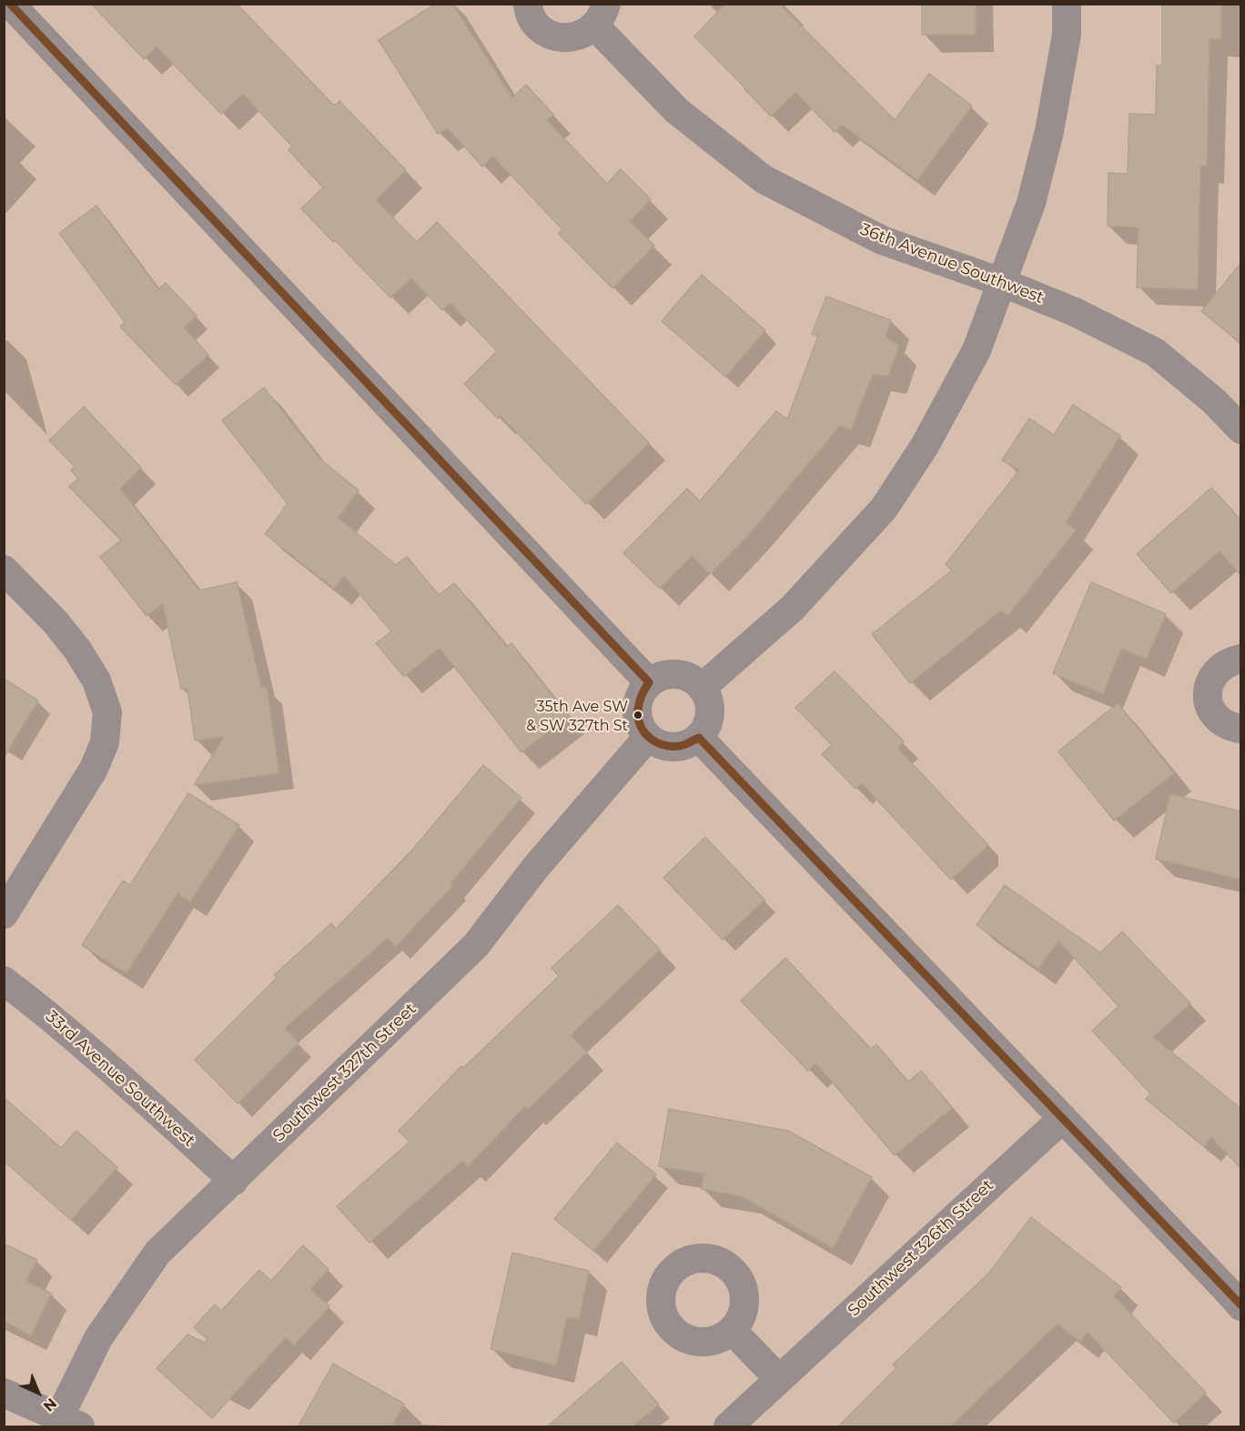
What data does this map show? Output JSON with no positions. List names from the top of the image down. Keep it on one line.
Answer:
{"streets":{"street":["36th Avenue Southwest","Southwest 327th Street","33rd Avenue Southwest","Southwest 326th Street"]},"crossings":[["Southwest 327th Street","33rd Avenue Southwest"]],"places":["35th Ave SW & SW 327th St"],"north":"bottom right"}
